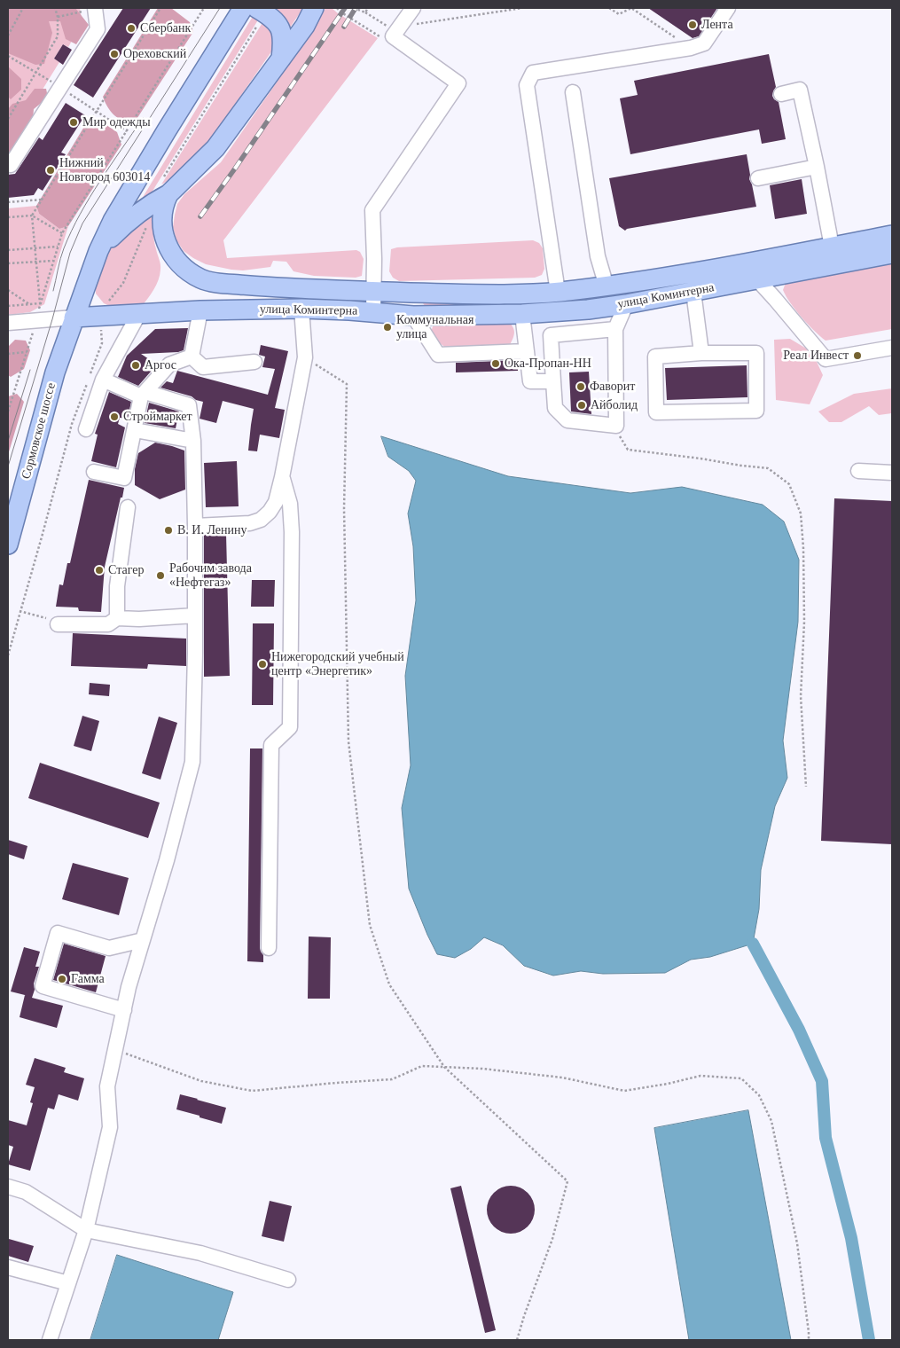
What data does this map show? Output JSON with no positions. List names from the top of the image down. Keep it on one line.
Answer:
{"streets":{"main road":["улица Коминтерна","Сормовское шоссе"]},"crossings":[["улица Коминтерна","Сормовское шоссе"]],"places":["Лента","Сбербанк","Ореховский","Мир одежды","Нижний Новгород 603014","Коммунальная улица","Реал Инвест","Ока-Пропан-НН","Аргос","Фаворит","Айболид","Строймаркет","В. И. Ленину","Стагер","Рабочим завода «Нефтегаз»","Нижегородский учебный центр «Энергетик»","Гамма"]}
